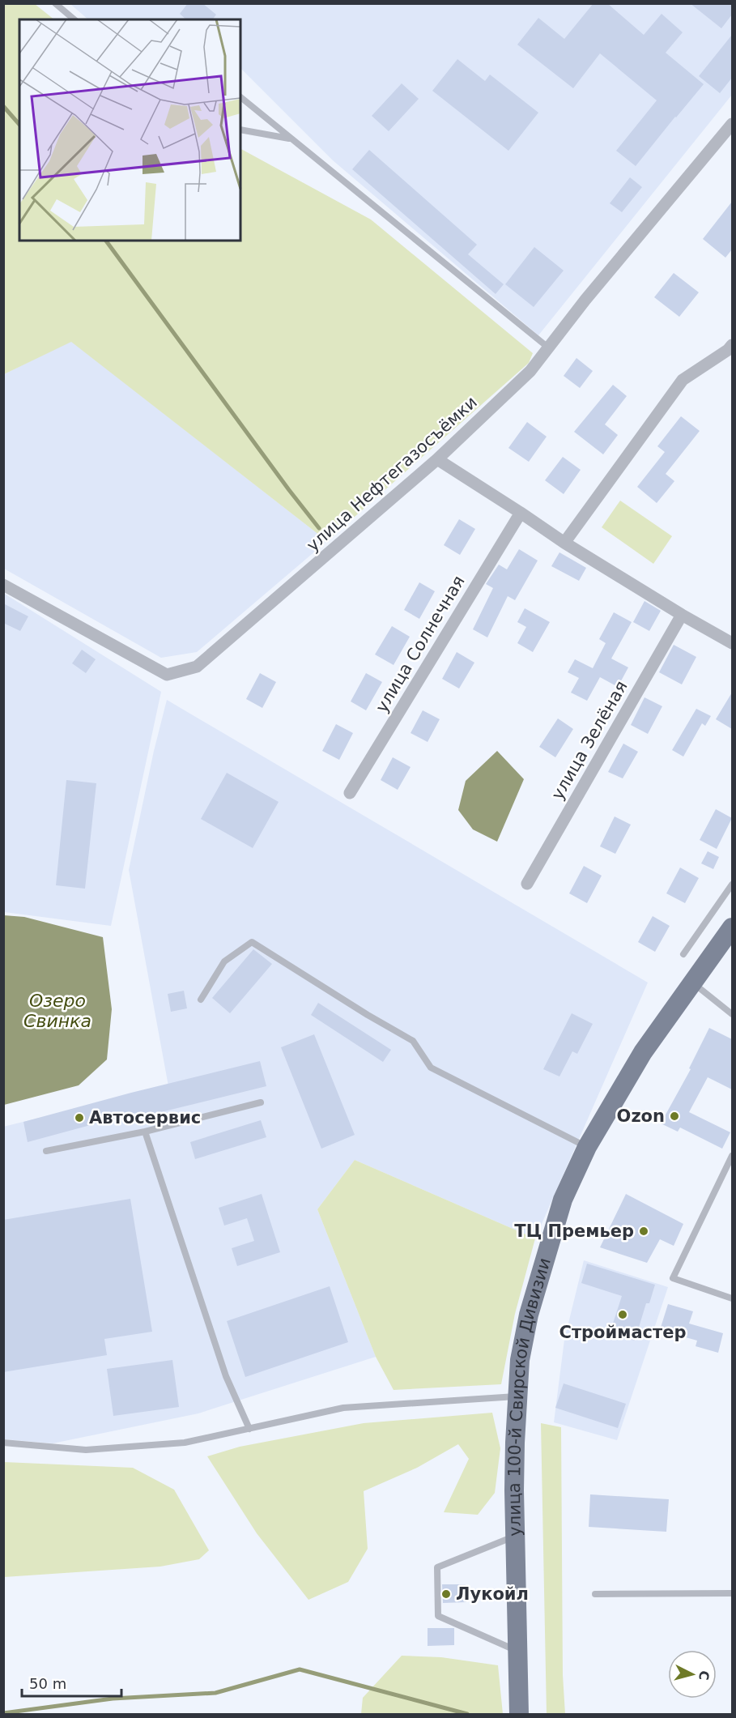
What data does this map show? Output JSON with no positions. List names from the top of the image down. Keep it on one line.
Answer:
{"streets":{"main road":["улица 100-й Свирской Дивизии"],"street":["улица Нефтегазосъёмки","улица Солнечная","улица Зелёная"]},"water":["Озеро Свинка"],"places":["Ozon","Автосервис","ТЦ Премьер","Строймастер","Лукойл"],"scale_bar":"50 m","north":"right"}
